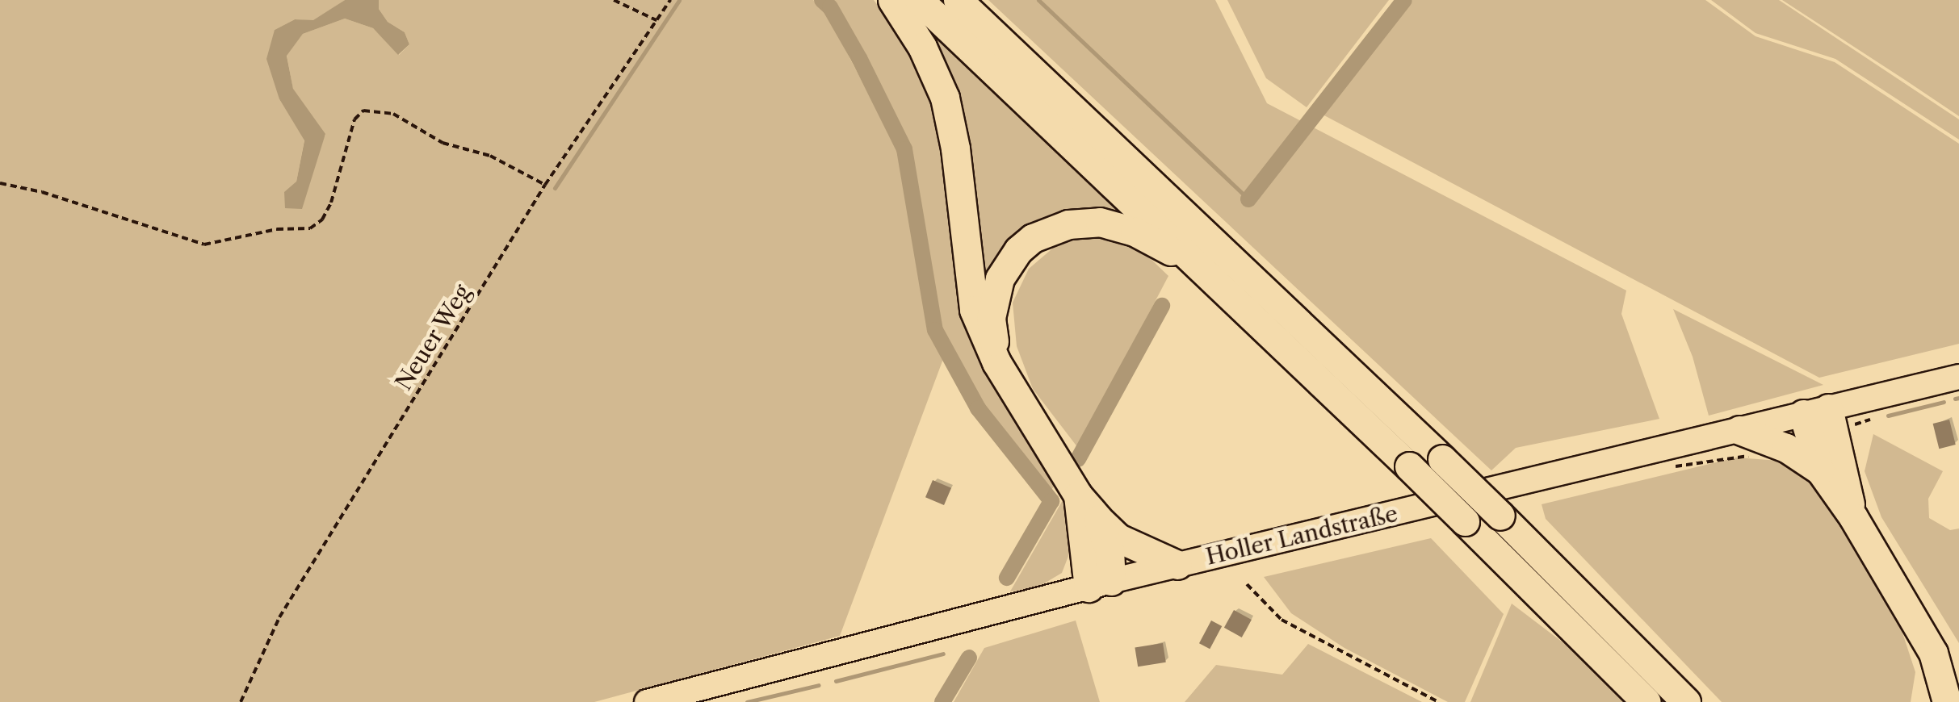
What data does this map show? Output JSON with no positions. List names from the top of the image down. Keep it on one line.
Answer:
{"streets":{"main road":["Holler Landstraße"],"path":["Neuer Weg"]}}
